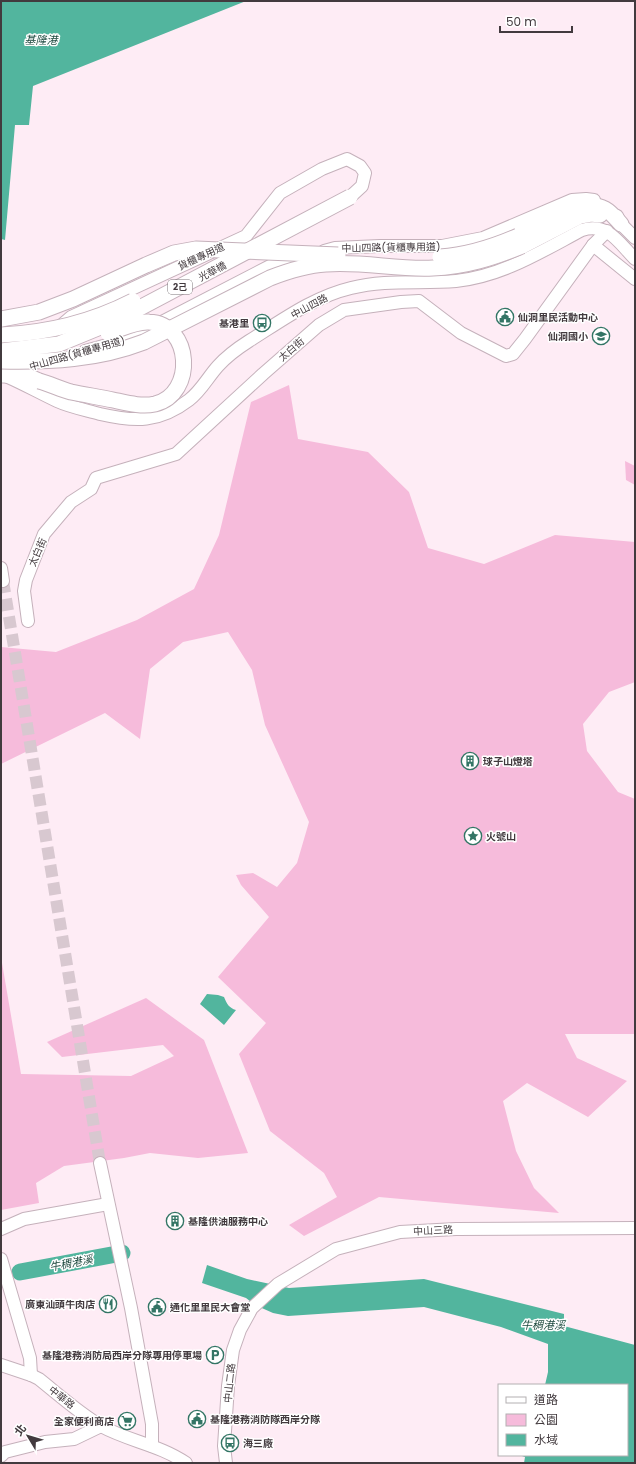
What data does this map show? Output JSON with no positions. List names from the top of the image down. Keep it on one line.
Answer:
{"streets":{"main road":["光華橋","2己"],"street":["中山四路(貨櫃專用道)","貨櫃專用道","中山四路","太白街","中山三路","中山二路","中華路"]},"crossings":[["中山四路(貨櫃專用道)","貨櫃專用道"],["中山四路(貨櫃專用道)","中山四路"],["貨櫃專用道","光華橋"],["貨櫃專用道","中山四路"],["中山四路","太白街"],["中山三路","中山二路"]],"water":["基隆港","牛稠港溪"],"places":{"public building":["仙洞里民活動中心","通化里里民大會堂","基隆港務消防隊西岸分隊"],"bus stop":["基港里","海三廠"],"school or university":["仙洞國小"],"building":["球子山燈塔","基隆供油服務中心"],"place":["火號山"],"restaurant":["廣東汕頭牛肉店"],"parking":["基隆港務消防局西岸分隊專用停車場"],"supermarket":["全家便利商店"]},"legend":["道路","公園","水域"],"scale_bar":"50 m","north":"top left"}
